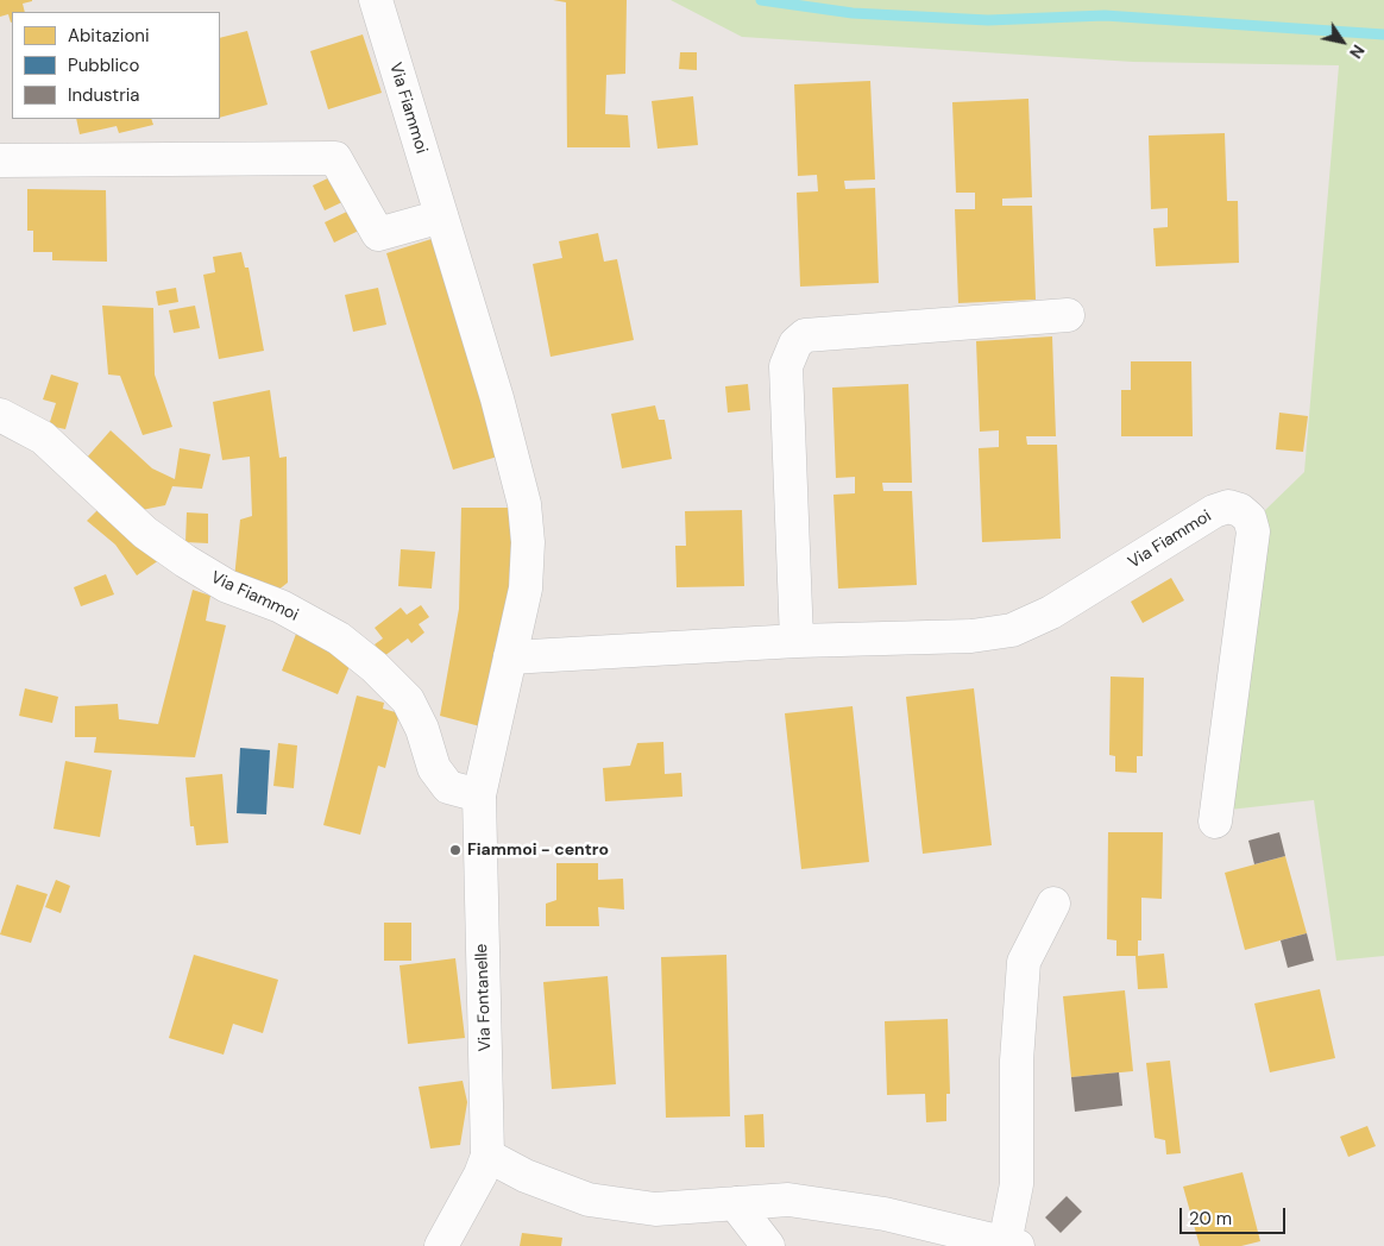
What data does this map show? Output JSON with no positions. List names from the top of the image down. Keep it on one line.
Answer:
{"streets":{"street":["Via Fiammoi","Via Fontanelle"]},"crossings":[["Via Fiammoi","Via Fontanelle"]],"places":["Fiammoi - centro"],"legend":["Abitazioni","Pubblico","Industria"],"scale_bar":"20 m","north":"bottom right"}
